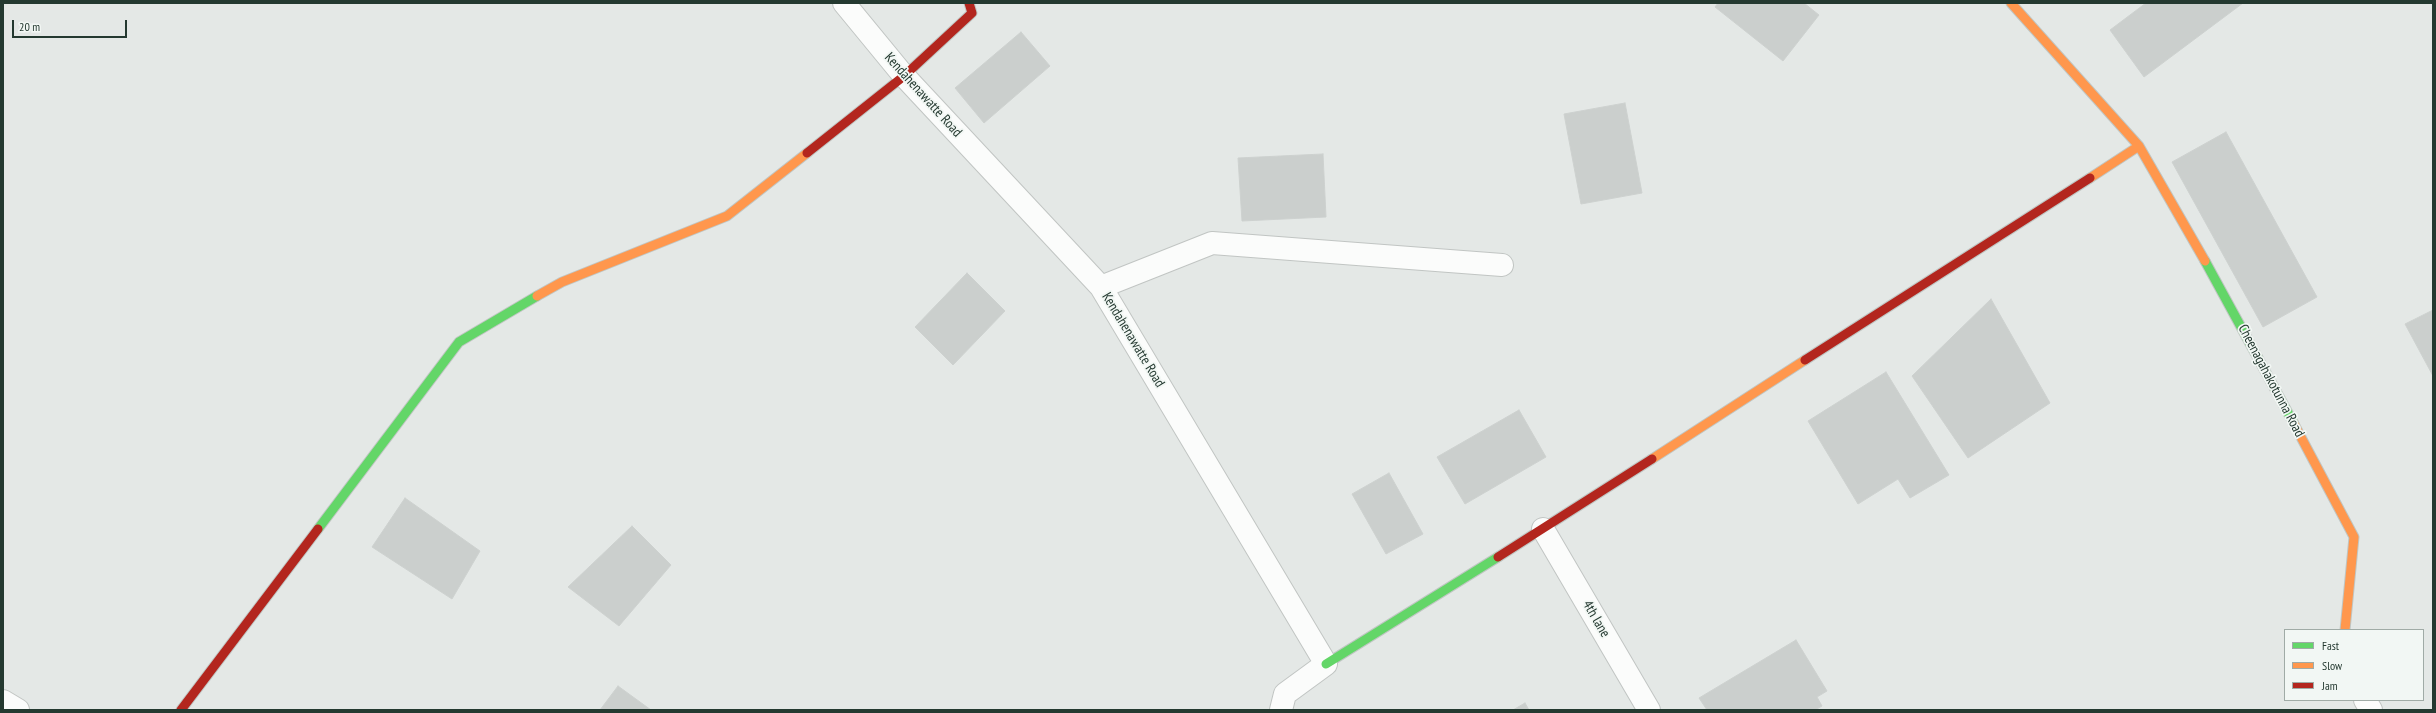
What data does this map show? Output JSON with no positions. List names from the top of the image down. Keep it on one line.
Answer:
{"streets":{"street":["Kendahenawatte Road","Cheenagahakotunna Road","4th lane"]},"legend":["Fast","Slow","Jam"],"scale_bar":"20 m"}
